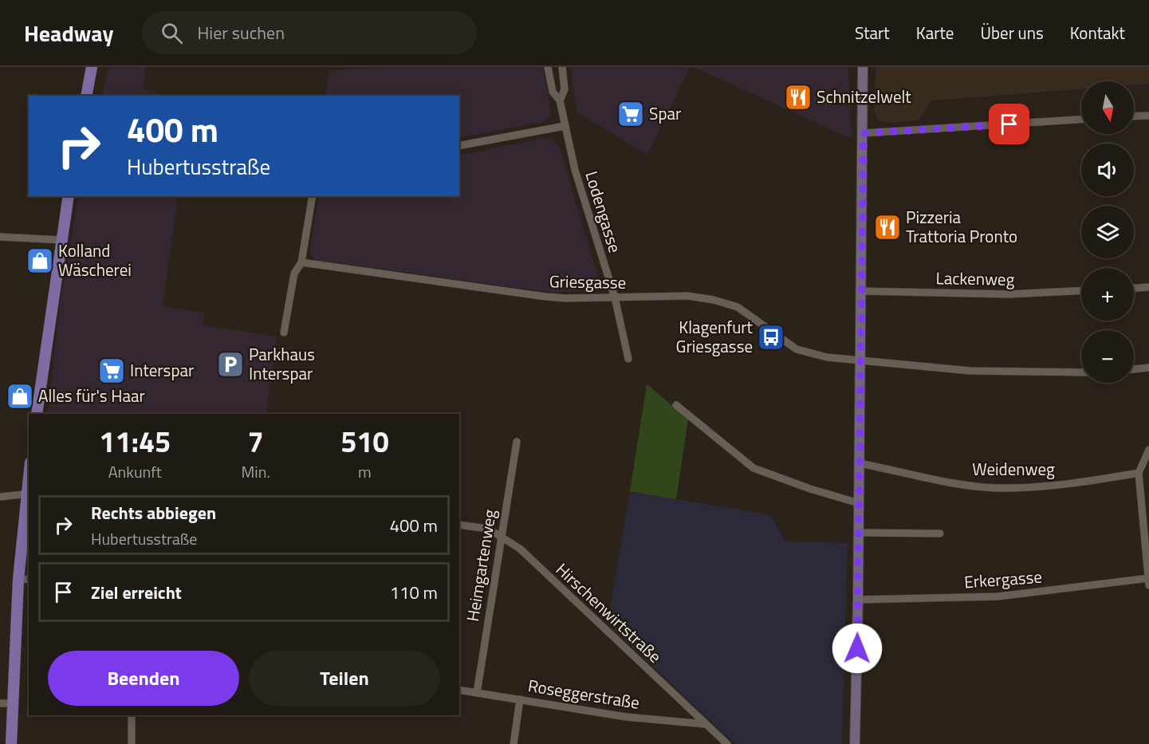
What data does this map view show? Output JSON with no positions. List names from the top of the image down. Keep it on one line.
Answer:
{"streets":{"street":["Lodengasse","Lackenweg","Griesgasse","Weidenweg","Heimgartenweg","Erkergasse","Hirschenwirtstraße","Roseggerstraße"]},"crossings":[["Lodengasse","Griesgasse"],["Heimgartenweg","Hirschenwirtstraße"],["Heimgartenweg","Roseggerstraße"],["Hirschenwirtstraße","Roseggerstraße"]],"places":{"restaurant":["Schnitzelwelt","Pizzeria Trattoria Pronto"],"supermarket":["Spar","Interspar"],"shop":["Kolland Wäscherei","Alles für's Haar"],"bus stop":["Klagenfurt Griesgasse"],"parking":["Parkhaus Interspar"]},"north":"bottom","page":{"header":"Headway","search":"Hier suchen","nav":["Start","Karte","Über uns","Kontakt"],"map_buttons":["+","−"],"turn":["400 m","Hubertusstraße"],"eta":["11:45","Ankunft","7","Min.","510","m"],"list":[{"name":"Rechts abbiegen","note":"Hubertusstraße","value":"400 m"},{"name":"Ziel erreicht","value":"110 m"}],"buttons":["Beenden","Teilen"]}}
